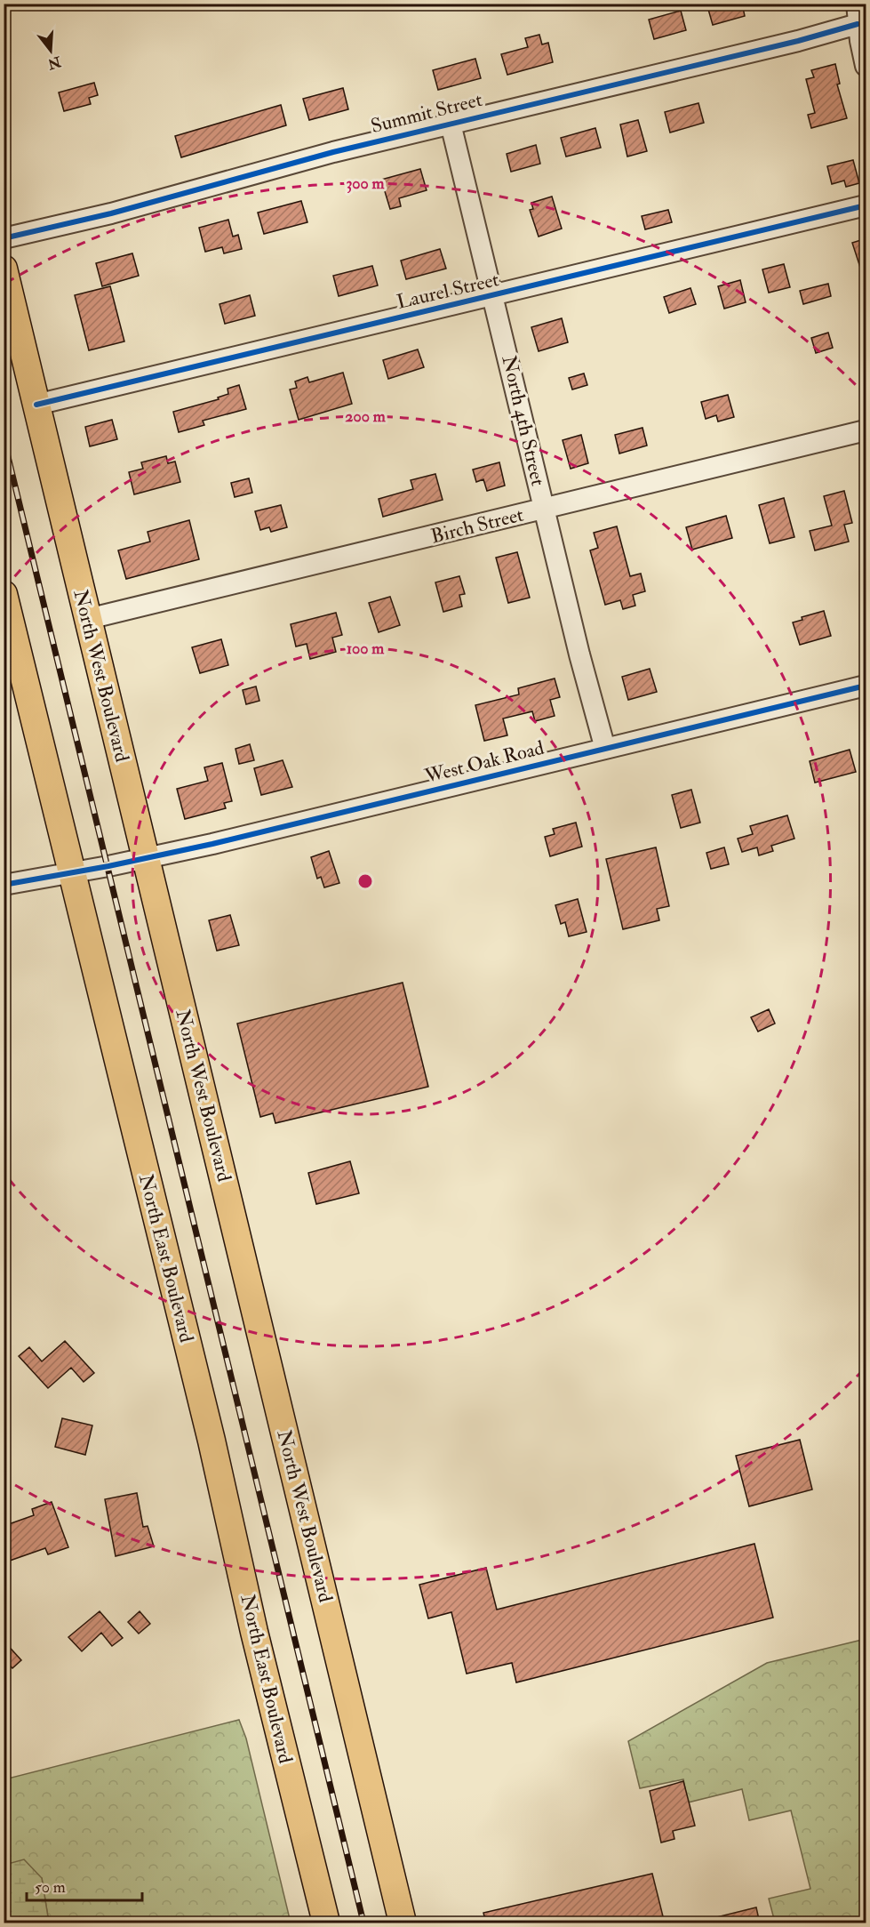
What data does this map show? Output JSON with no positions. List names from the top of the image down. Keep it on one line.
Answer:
{"streets":{"main road":["North West Boulevard","North East Boulevard"],"street":["Summit Street","Laurel Street","North 4th Street","Birch Street","West Oak Road"]},"crossings":[["Summit Street","North 4th Street"],["Laurel Street","North 4th Street"],["Laurel Street","North West Boulevard"],["North 4th Street","Birch Street"],["North 4th Street","West Oak Road"],["Birch Street","North West Boulevard"],["North West Boulevard","West Oak Road"],["West Oak Road","North East Boulevard"]],"scale_bar":"50 m","north":"bottom","rings":["300 m","200 m","100 m"]}
